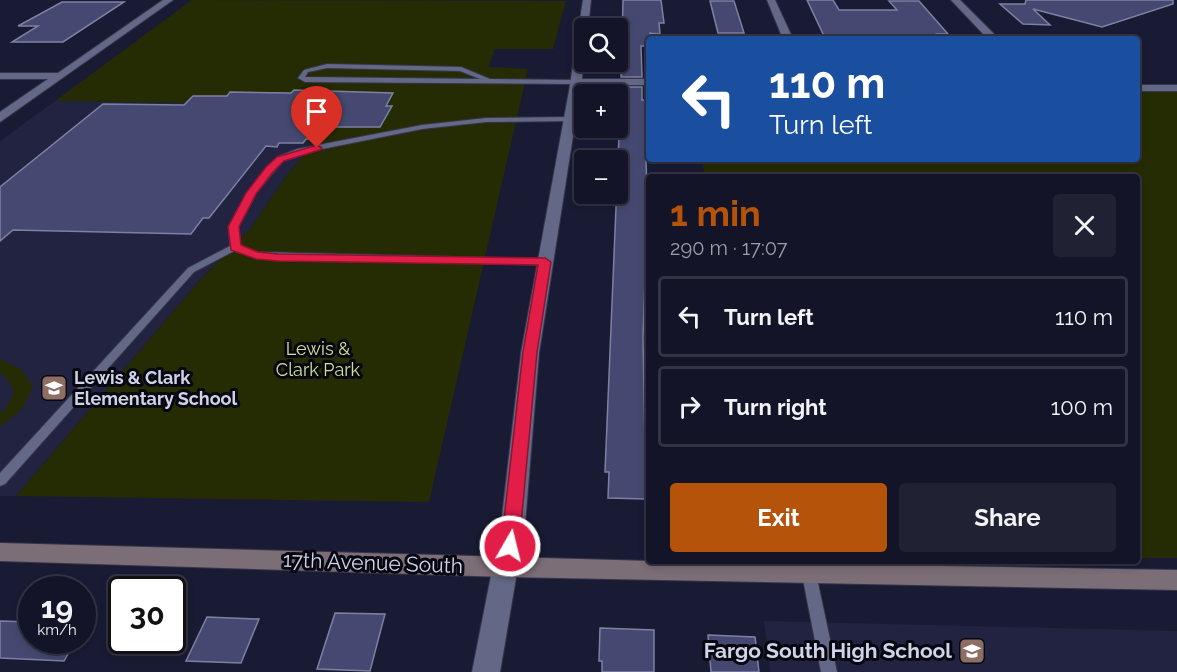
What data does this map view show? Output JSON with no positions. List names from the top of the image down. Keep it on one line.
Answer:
{"streets":{"street":["17th Avenue South"]},"parks":["Lewis & Clark Park"],"places":{"school or university":["Lewis & Clark Elementary School","Fargo South High School"]},"page":{"map_buttons":["+","−"],"turn":["110 m","Turn left"],"heading":["1 min","290 m · 17:07"],"list":[{"name":"Turn left","value":"110 m"},{"name":"Turn right","value":"100 m"}],"buttons":["Exit","Share"],"speed":"19 km/h","limit":"30"}}
